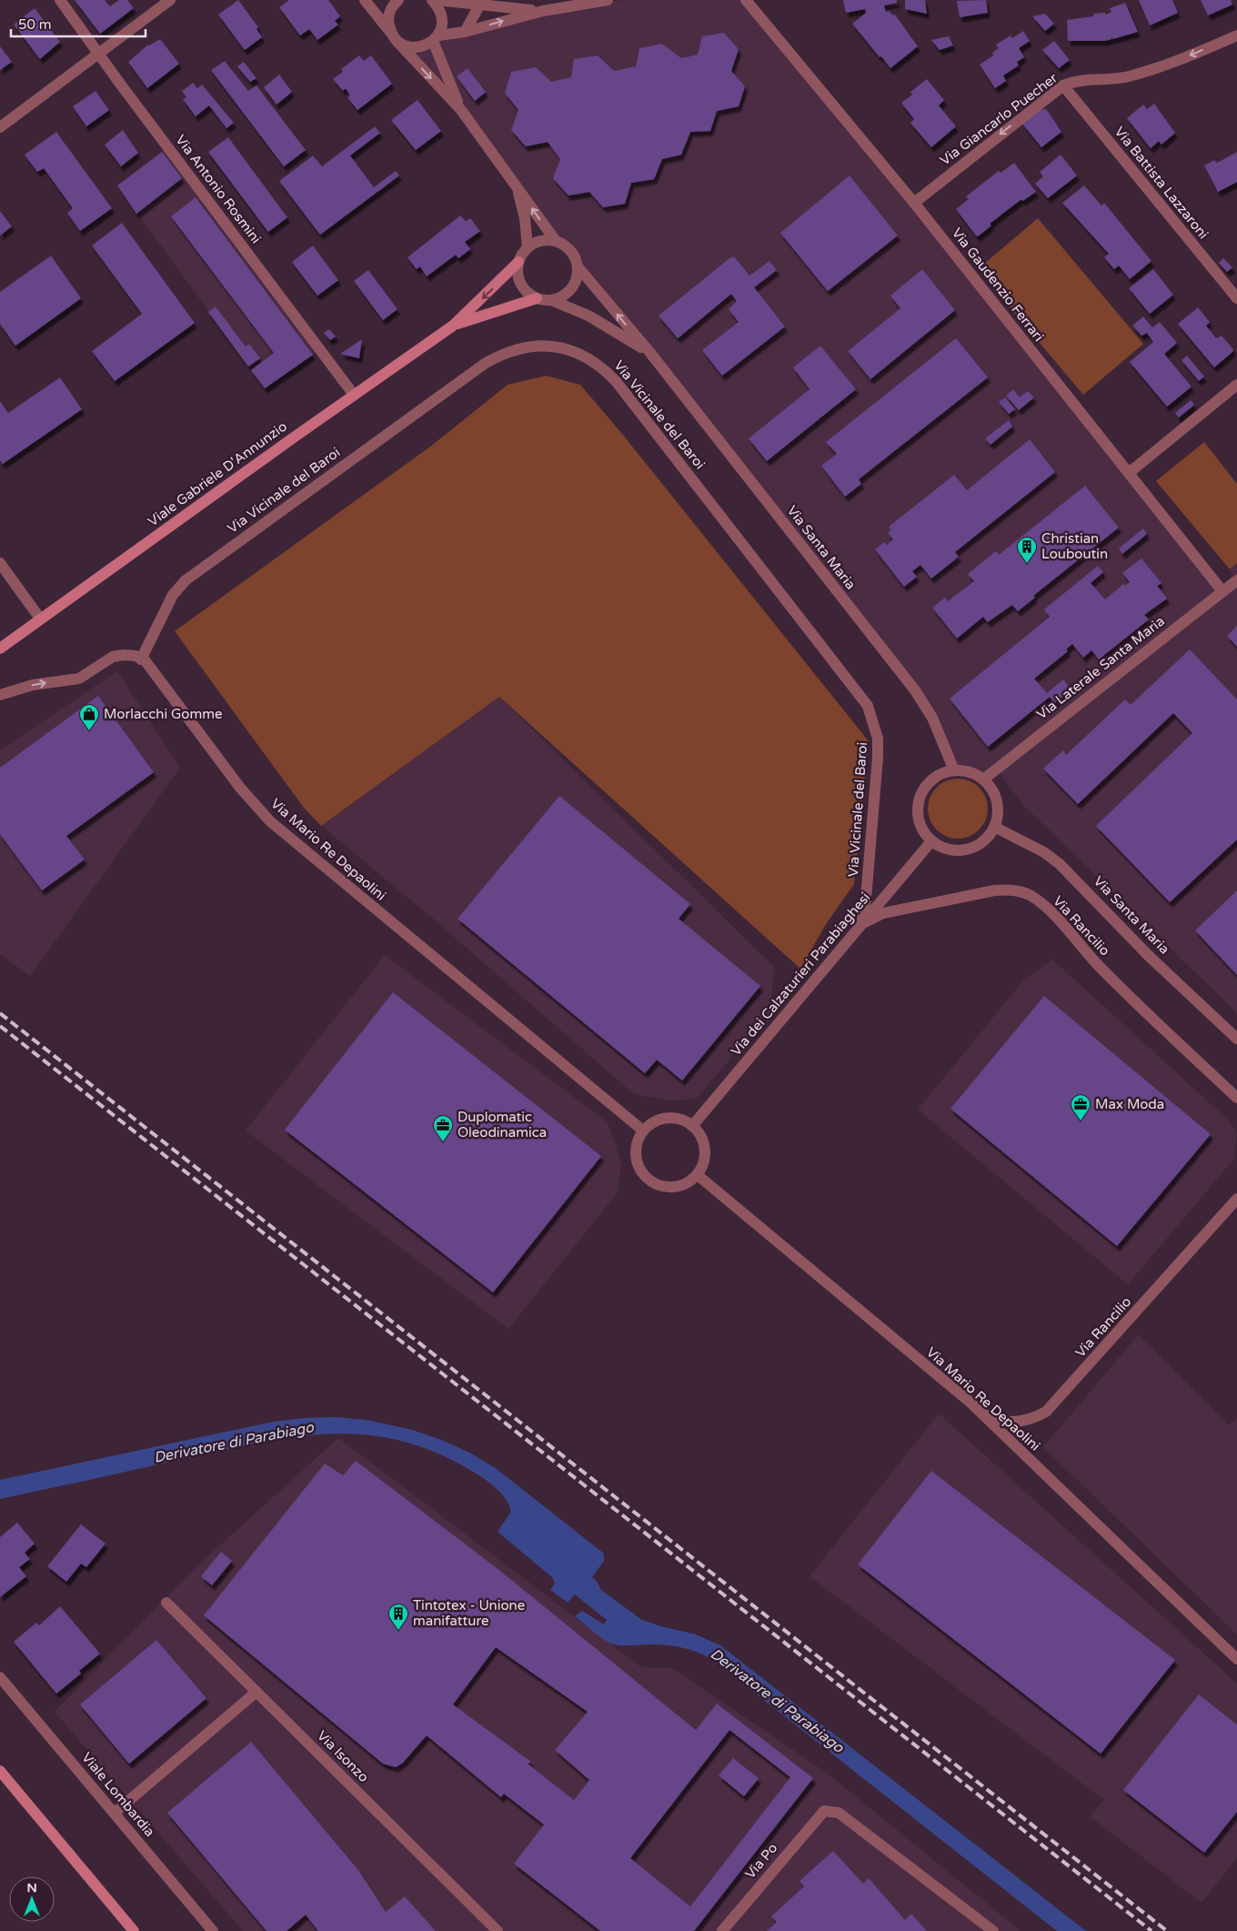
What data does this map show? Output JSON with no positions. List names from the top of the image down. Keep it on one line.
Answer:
{"streets":{"main road":["Viale Gabriele D'Annunzio"],"street":["Via Giancarlo Puecher","Via Battista Lazzaroni","Via Antonio Rosmini","Via Gaudenzio Ferrari","Via Vicinale del Baroi","Via Santa Maria","Via Laterale Santa Maria","Via Mario Re Depaolini","Via Rancilio","Via dei Calzaturieri Parabiaghesi","Via Isonzo","Viale Lombardia","Via Po"]},"crossings":[["Via Giancarlo Puecher","Via Battista Lazzaroni"],["Via Giancarlo Puecher","Via Gaudenzio Ferrari"],["Via Antonio Rosmini","Viale Gabriele D'Annunzio"],["Via Gaudenzio Ferrari","Via Laterale Santa Maria"],["Via Vicinale del Baroi","Via Mario Re Depaolini"],["Via Vicinale del Baroi","Via Rancilio"],["Via Vicinale del Baroi","Via dei Calzaturieri Parabiaghesi"],["Viale Gabriele D'Annunzio","Via Santa Maria"],["Via Santa Maria","Via Laterale Santa Maria"],["Via Santa Maria","Via dei Calzaturieri Parabiaghesi"],["Via Laterale Santa Maria","Via dei Calzaturieri Parabiaghesi"],["Via Mario Re Depaolini","Via Rancilio"],["Via Mario Re Depaolini","Via dei Calzaturieri Parabiaghesi"],["Via Rancilio","Via dei Calzaturieri Parabiaghesi"]],"one_way":["Via Giancarlo Puecher"],"water":["Derivatore di Parabiago"],"places":{"building":["Christian Louboutin","Tintotex - Unione manifatture"],"shop":["Morlacchi Gomme"],"office":["Max Moda","Duplomatic Oleodinamica"]},"scale_bar":"50 m","north":"top"}
